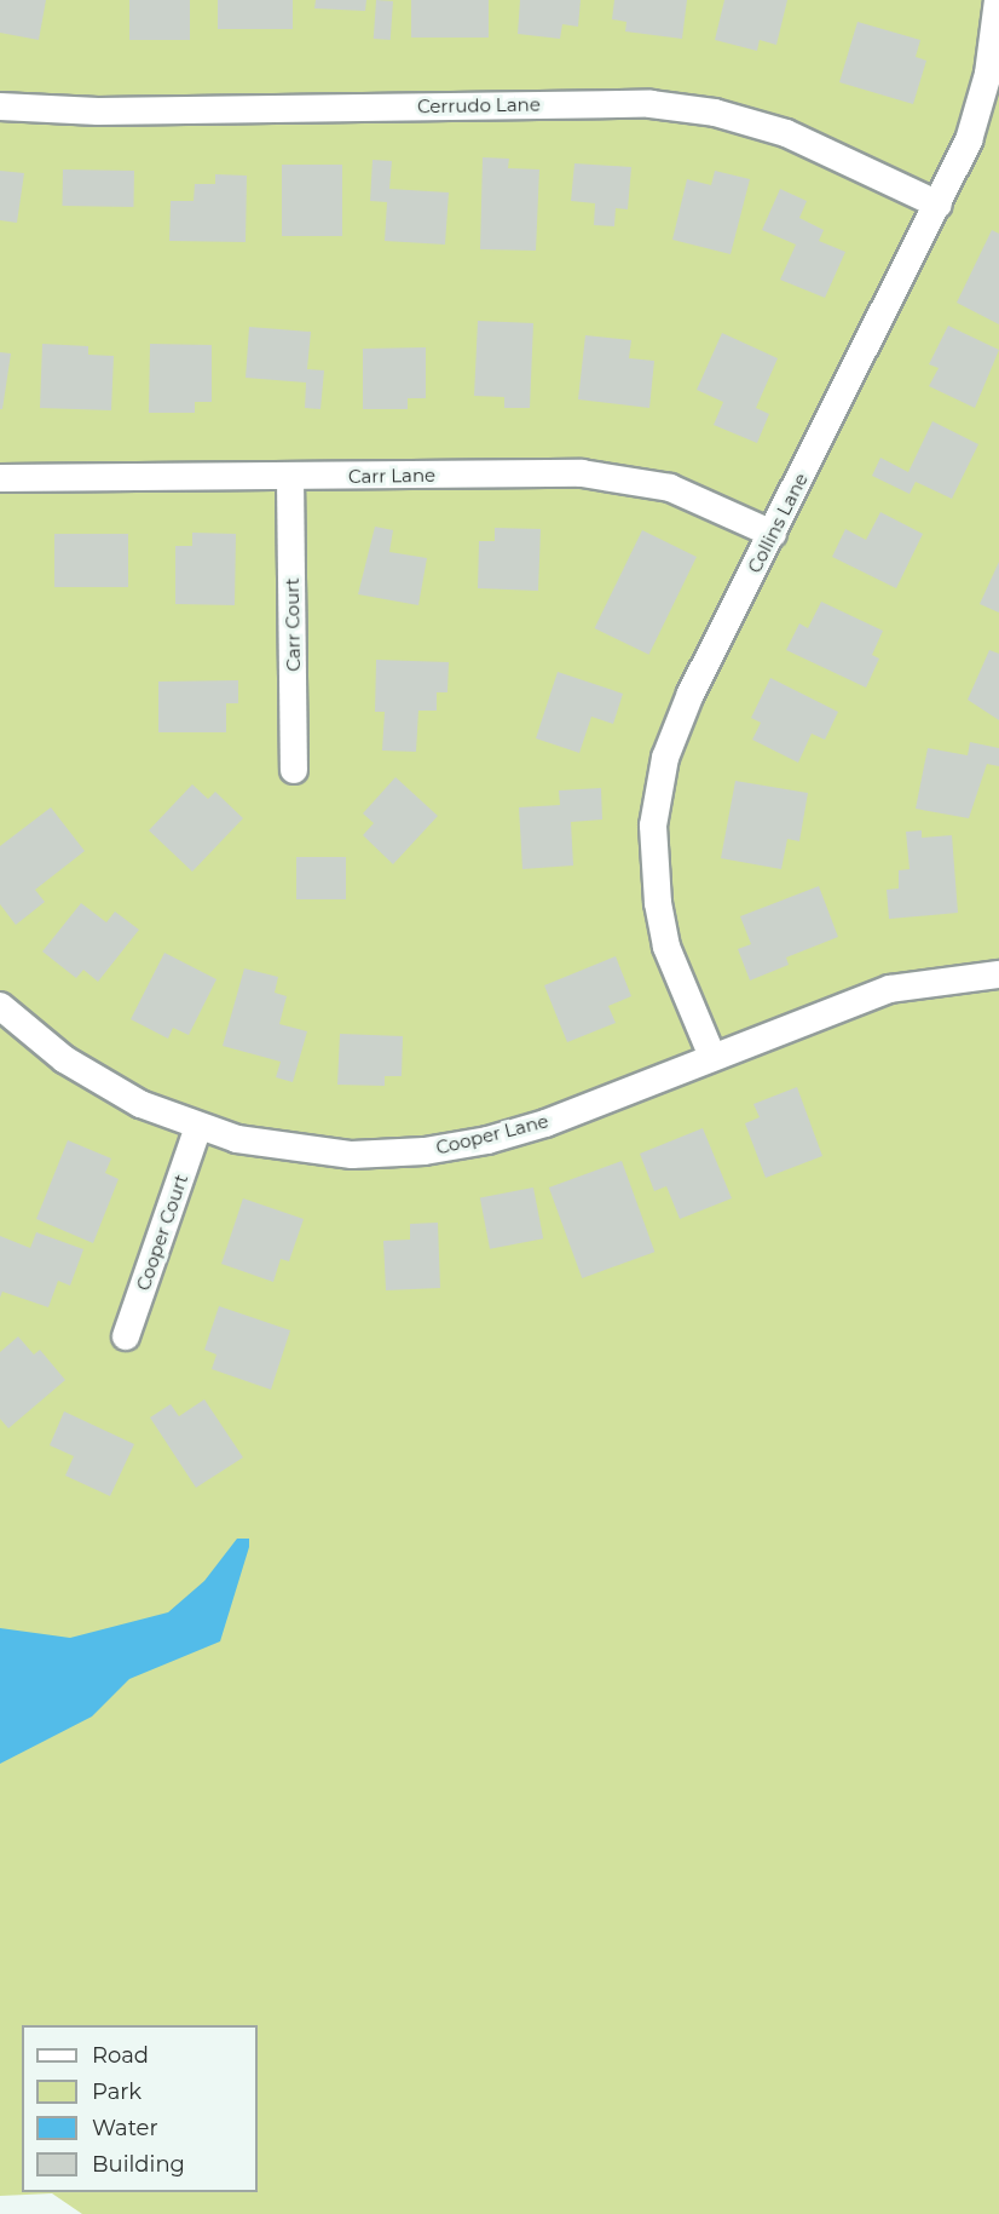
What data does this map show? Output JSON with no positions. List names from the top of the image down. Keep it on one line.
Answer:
{"streets":{"street":["Cerrudo Lane","Carr Lane","Collins Lane","Carr Court","Cooper Lane","Cooper Court"]},"crossings":[["Cerrudo Lane","Collins Lane"],["Carr Lane","Collins Lane"],["Carr Lane","Carr Court"],["Collins Lane","Cooper Lane"],["Cooper Lane","Cooper Court"]],"legend":["Road","Park","Water","Building"]}
